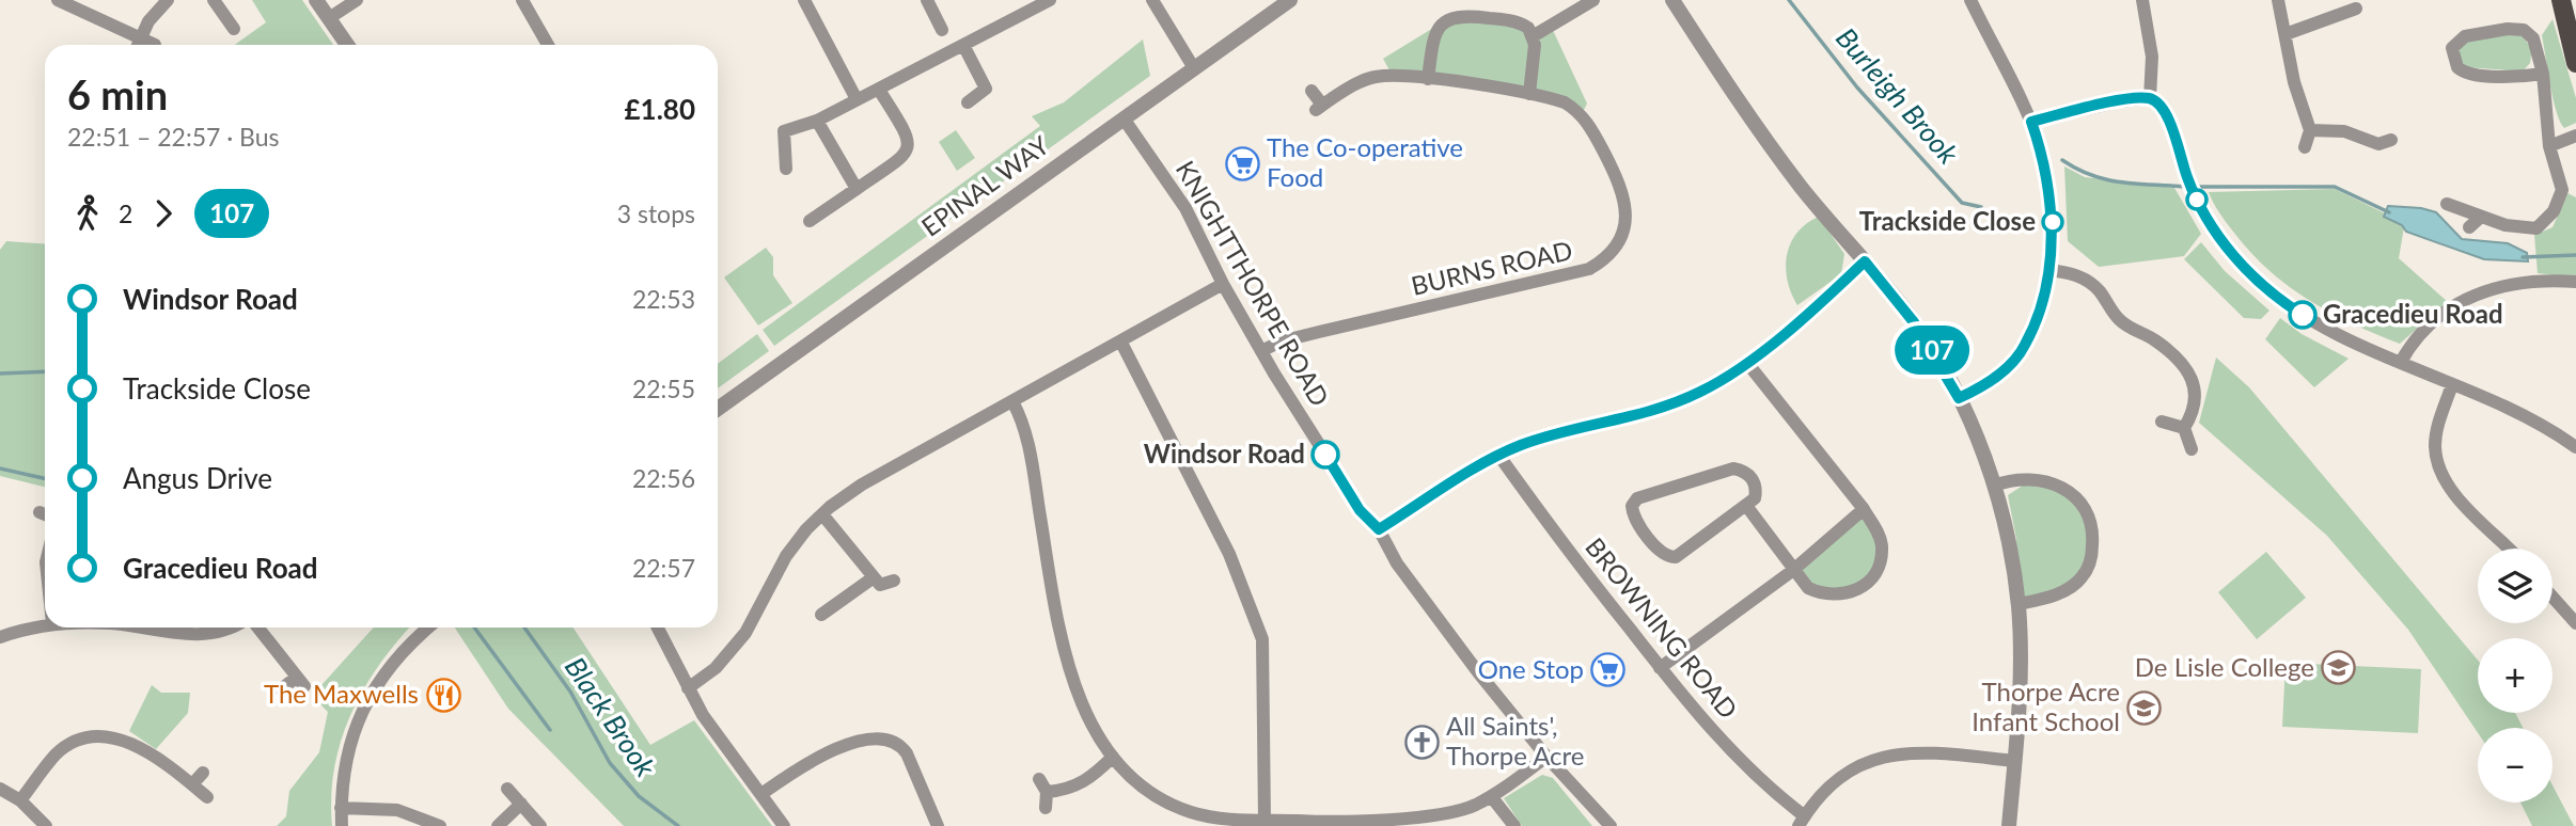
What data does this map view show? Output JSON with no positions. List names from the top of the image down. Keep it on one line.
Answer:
{"streets":{"street":["EPINAL WAY","BURNS ROAD","KNIGHTTHORPE ROAD","BROWNING ROAD"]},"crossings":[["EPINAL WAY","KNIGHTTHORPE ROAD"],["BURNS ROAD","KNIGHTTHORPE ROAD"]],"water":["Burleigh Brook","Black Brook"],"places":{"supermarket":["The Co-operative Food","One Stop"],"other":["Trackside Close","Gracedieu Road","Windsor Road"],"school or university":["De Lisle College","Thorpe Acre Infant School"],"restaurant":["The Maxwells"],"church":["All Saints', Thorpe Acre"]},"lines":["bus line 107"],"page":{"on_map":"107","heading":["6 min","22:51 – 22:57 · Bus","£1.80"],"legs":["2","107","3 stops"],"list":[{"name":"Windsor Road","value":"22:53"},{"name":"Trackside Close","value":"22:55"},{"name":"Angus Drive","value":"22:56"},{"name":"Gracedieu Road","value":"22:57"}],"map_buttons":["+","−"]}}
